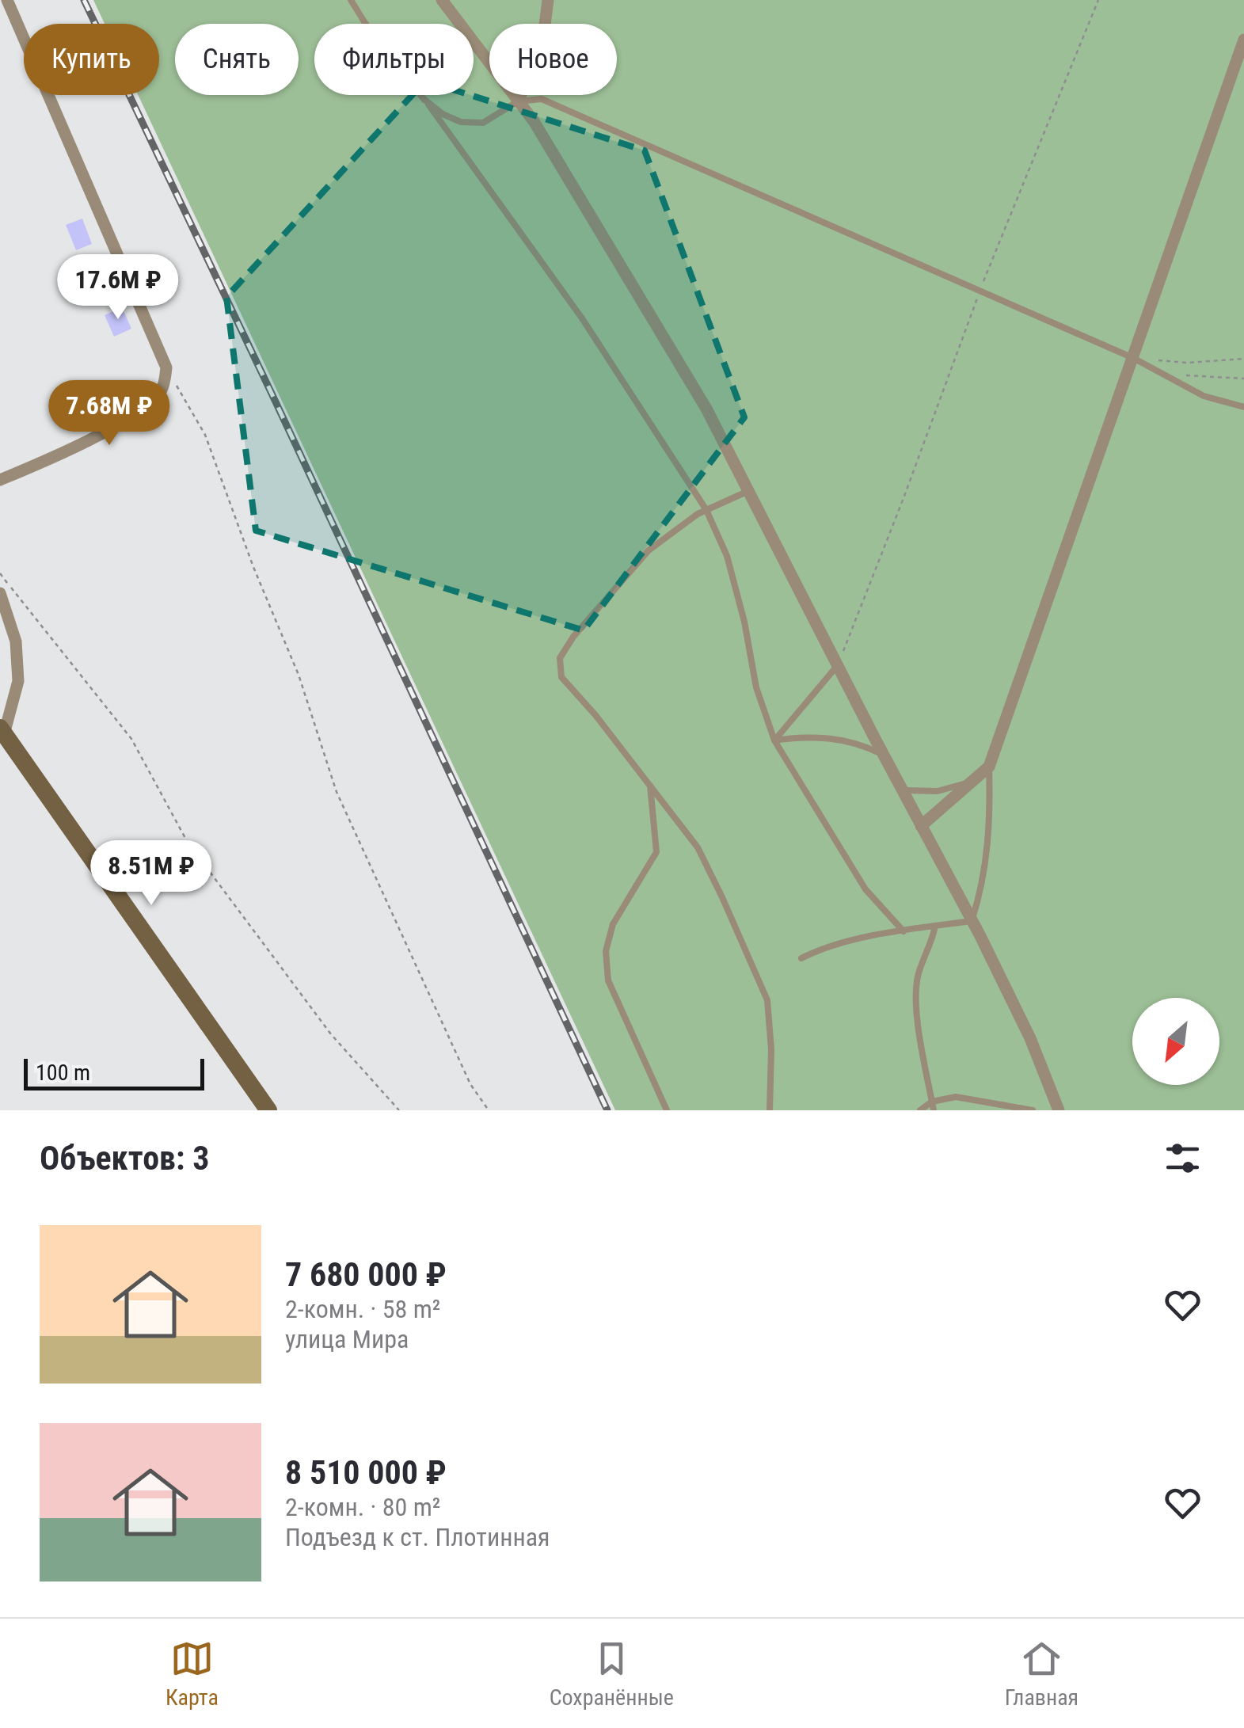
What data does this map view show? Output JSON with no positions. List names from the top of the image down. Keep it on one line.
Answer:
{"scale_bar":"100 m","north":"bottom left","page":{"chip":["Купить","Снять","Фильтры","Новое"],"price":["17.6M ₽","7.68M ₽","8.51M ₽"],"scale":"100 m","heading":"Объектов: 3","list":[{"name":"7 680 000 ₽","note":"2-комн. · 58 m² · улица Мира"},{"name":"8 510 000 ₽","note":"2-комн. · 80 m² · Подъезд к ст. Плотинная"}],"tabs":["Карта","Сохранённые","Главная"]}}
